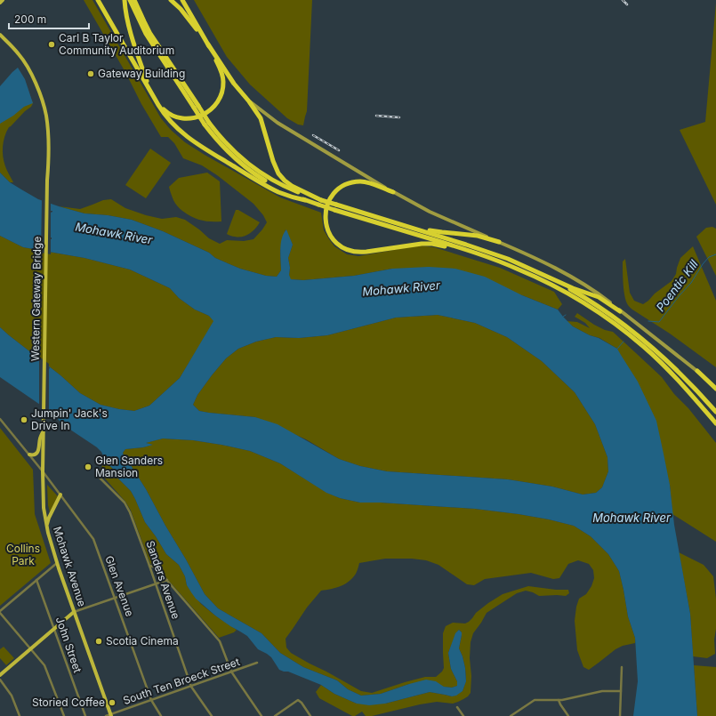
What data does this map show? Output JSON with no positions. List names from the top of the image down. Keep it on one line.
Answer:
{"streets":{"main road":["Western Gateway Bridge","Mohawk Avenue"],"street":["Sanders Avenue","Glen Avenue","John Street","South Ten Broeck Street"]},"crossings":[["Western Gateway Bridge","Mohawk Avenue"],["Mohawk Avenue","Glen Avenue"],["Mohawk Avenue","South Ten Broeck Street"],["Sanders Avenue","South Ten Broeck Street"],["Glen Avenue","South Ten Broeck Street"]],"water":["Mohawk River","Poentic Kill"],"parks":["Collins Park"],"places":["Carl B Taylor Community Auditorium","Gateway Building","Jumpin' Jack's Drive In","Glen Sanders Mansion","Scotia Cinema","Storied Coffee"],"scale_bar":"200 m"}
